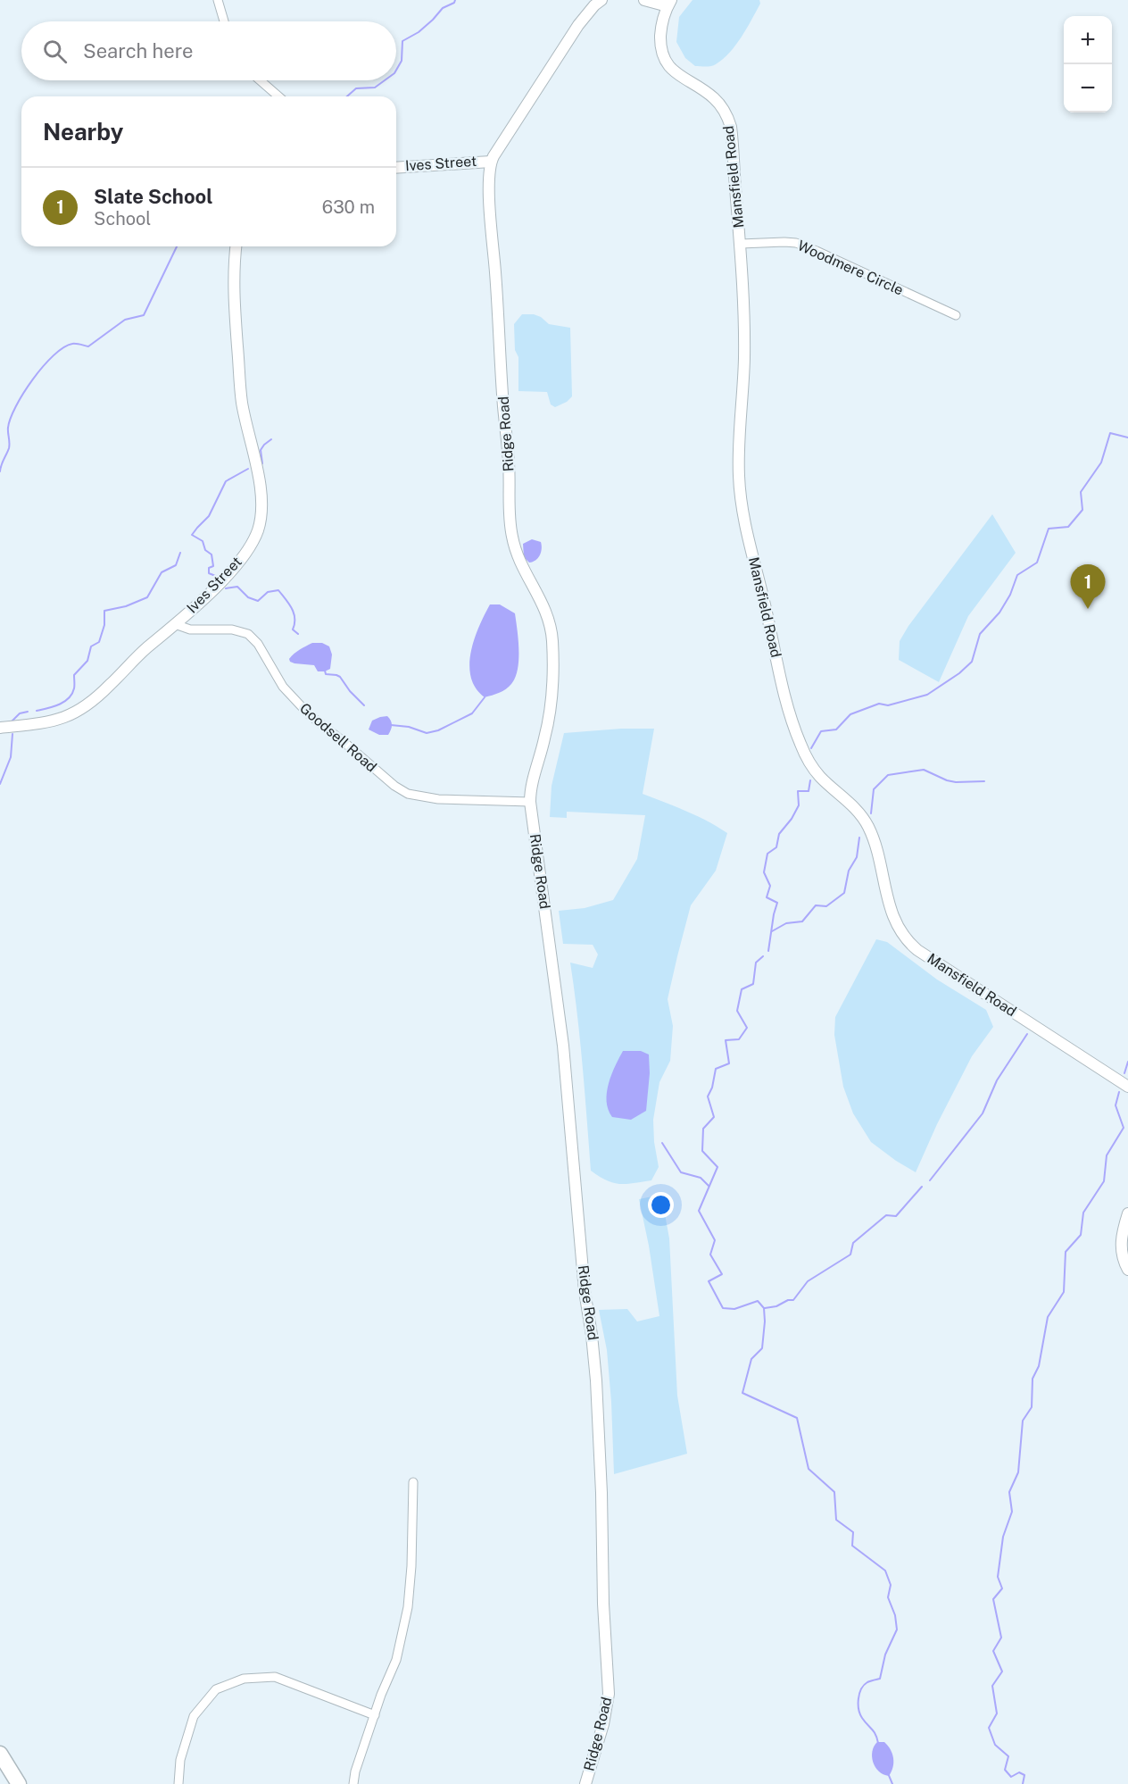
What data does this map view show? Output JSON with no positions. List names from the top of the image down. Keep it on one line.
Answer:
{"streets":{"street":["Ives Street","Mansfield Road","Woodmere Circle","Ridge Road","Goodsell Road"]},"crossings":[["Ives Street","Ridge Road"],["Ives Street","Goodsell Road"],["Mansfield Road","Woodmere Circle"],["Ridge Road","Goodsell Road"]],"page":{"map_buttons":["+","−"],"search":"Search here","heading":"Nearby","list":[{"mark":"1","name":"Slate School","note":"School","value":"630 m"}],"pins":"1"}}
